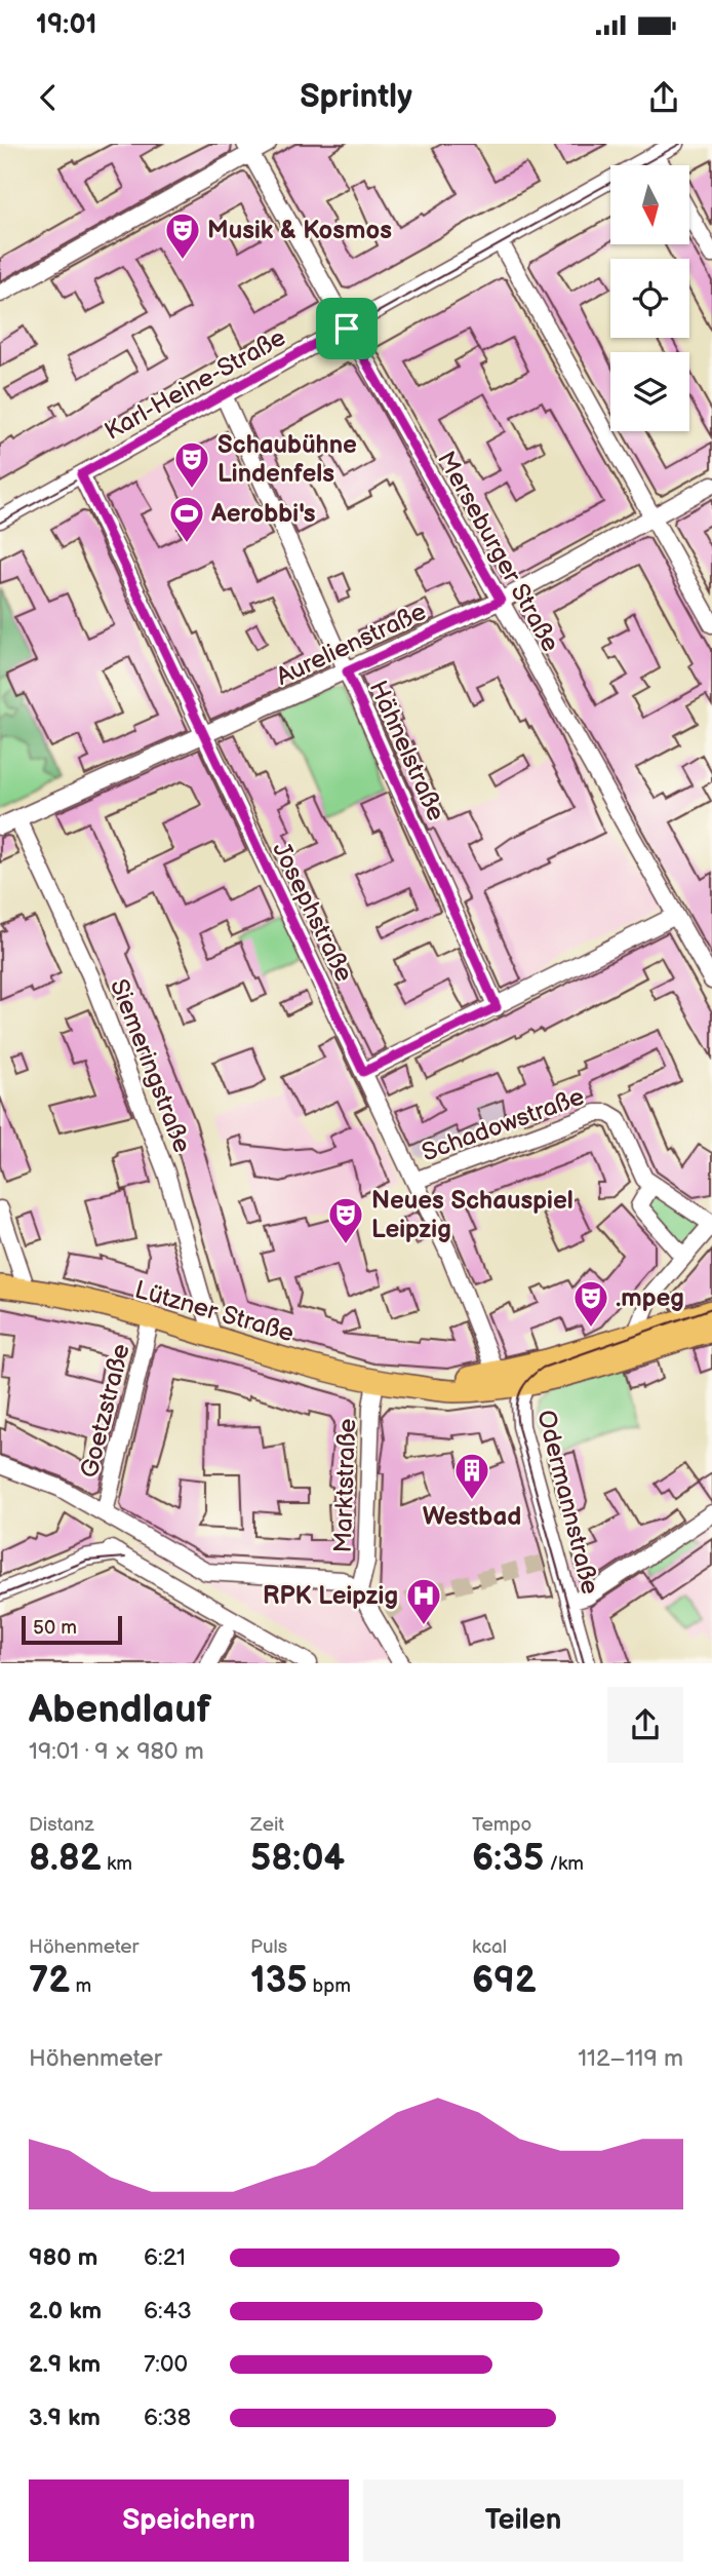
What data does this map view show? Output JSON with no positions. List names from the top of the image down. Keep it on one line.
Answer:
{"streets":{"main road":["Lützner Straße"],"street":["Karl-Heine-Straße","Merseburger Straße","Aurelienstraße","Hähnelstraße","Josephstraße","Siemeringstraße","Schadowstraße","Goetzstraße","Marktstraße","Odermannstraße"]},"crossings":[["Karl-Heine-Straße","Merseburger Straße"],["Karl-Heine-Straße","Hähnelstraße"],["Karl-Heine-Straße","Josephstraße"],["Merseburger Straße","Aurelienstraße"],["Aurelienstraße","Hähnelstraße"],["Aurelienstraße","Josephstraße"],["Aurelienstraße","Siemeringstraße"],["Josephstraße","Schadowstraße"],["Josephstraße","Lützner Straße"],["Siemeringstraße","Lützner Straße"],["Lützner Straße","Goetzstraße"],["Lützner Straße","Marktstraße"],["Lützner Straße","Odermannstraße"]],"places":{"theatre":["Musik & Kosmos","Schaubühne Lindenfels","Neues Schauspiel Leipzig",".mpeg"],"sports":["Aerobbi's"],"building":["Westbad"],"hospital":["RPK Leipzig"]},"scale_bar":"50 m","north":"bottom","page":{"status":"19:01","header":"Sprintly","scale":"50 m","heading":["Abendlauf","19:01 · 9 × 980 m"],"stats":[["Distanz","8.82 km"],["Zeit","58:04"],["Tempo","6:35 /km"],["Höhenmeter","72 m"],["Puls","135 bpm"],["kcal","692"]],"chart":["Höhenmeter","112–119 m"],"list":[{"name":"980 m","note":"6:21"},{"name":"2.0 km","note":"6:43"},{"name":"2.9 km","note":"7:00"},{"name":"3.9 km","note":"6:38"}],"buttons":["Speichern","Teilen"]}}
